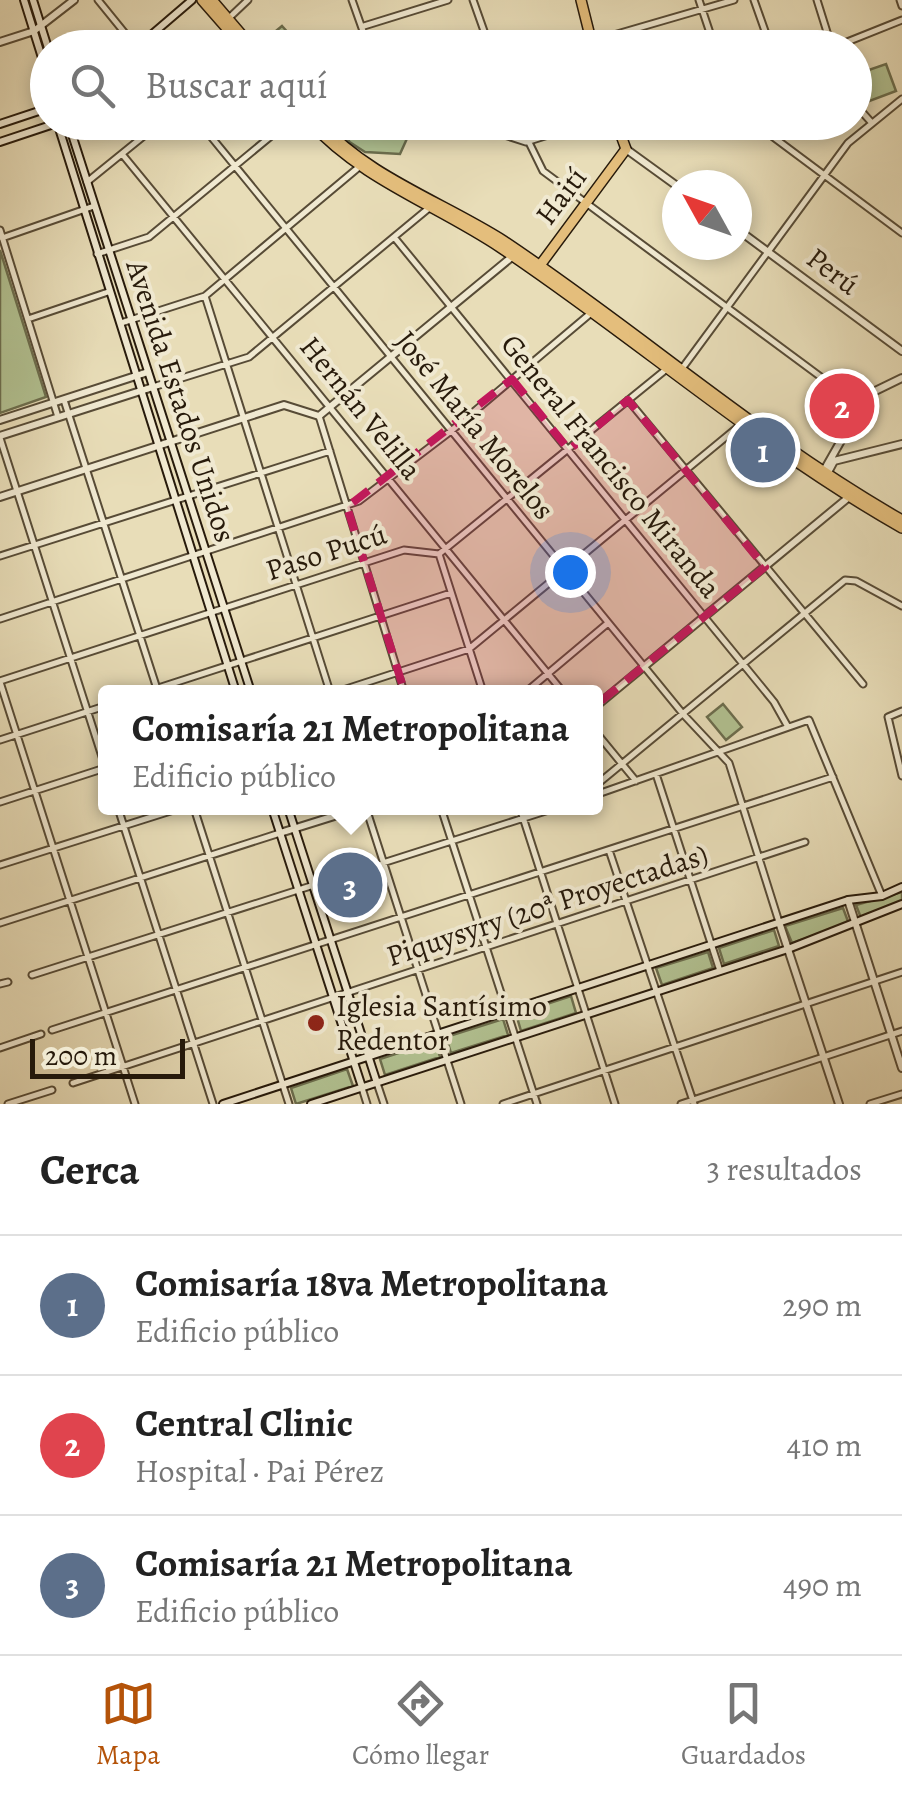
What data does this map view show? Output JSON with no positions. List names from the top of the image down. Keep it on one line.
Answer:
{"streets":{"main road":["Haití","Perú","Avenida Estados Unidos"],"street":["Hernán Velilla","José María Morelos","General Francisco Miranda","Paso Pucú","Piquysyry (20ª Proyectadas)"]},"crossings":[["Perú","Paso Pucú"],["Avenida Estados Unidos","Paso Pucú"],["Hernán Velilla","Paso Pucú"],["José María Morelos","Paso Pucú"],["General Francisco Miranda","Paso Pucú"]],"places":["Iglesia Santísimo Redentor"],"scale_bar":"200 m","north":"top left","page":{"search":"Buscar aquí","pins":["2","1","3"],"popup":["Comisaría 21 Metropolitana","Edificio público"],"scale":"200 m","heading":["Cerca","3 resultados"],"list":[{"mark":"1","name":"Comisaría 18va Metropolitana","note":"Edificio público","value":"290 m"},{"mark":"2","name":"Central Clinic","note":"Hospital · Pai Pérez","value":"410 m"},{"mark":"3","name":"Comisaría 21 Metropolitana","note":"Edificio público","value":"490 m"}],"nav":["Mapa","Cómo llegar","Guardados"]}}
